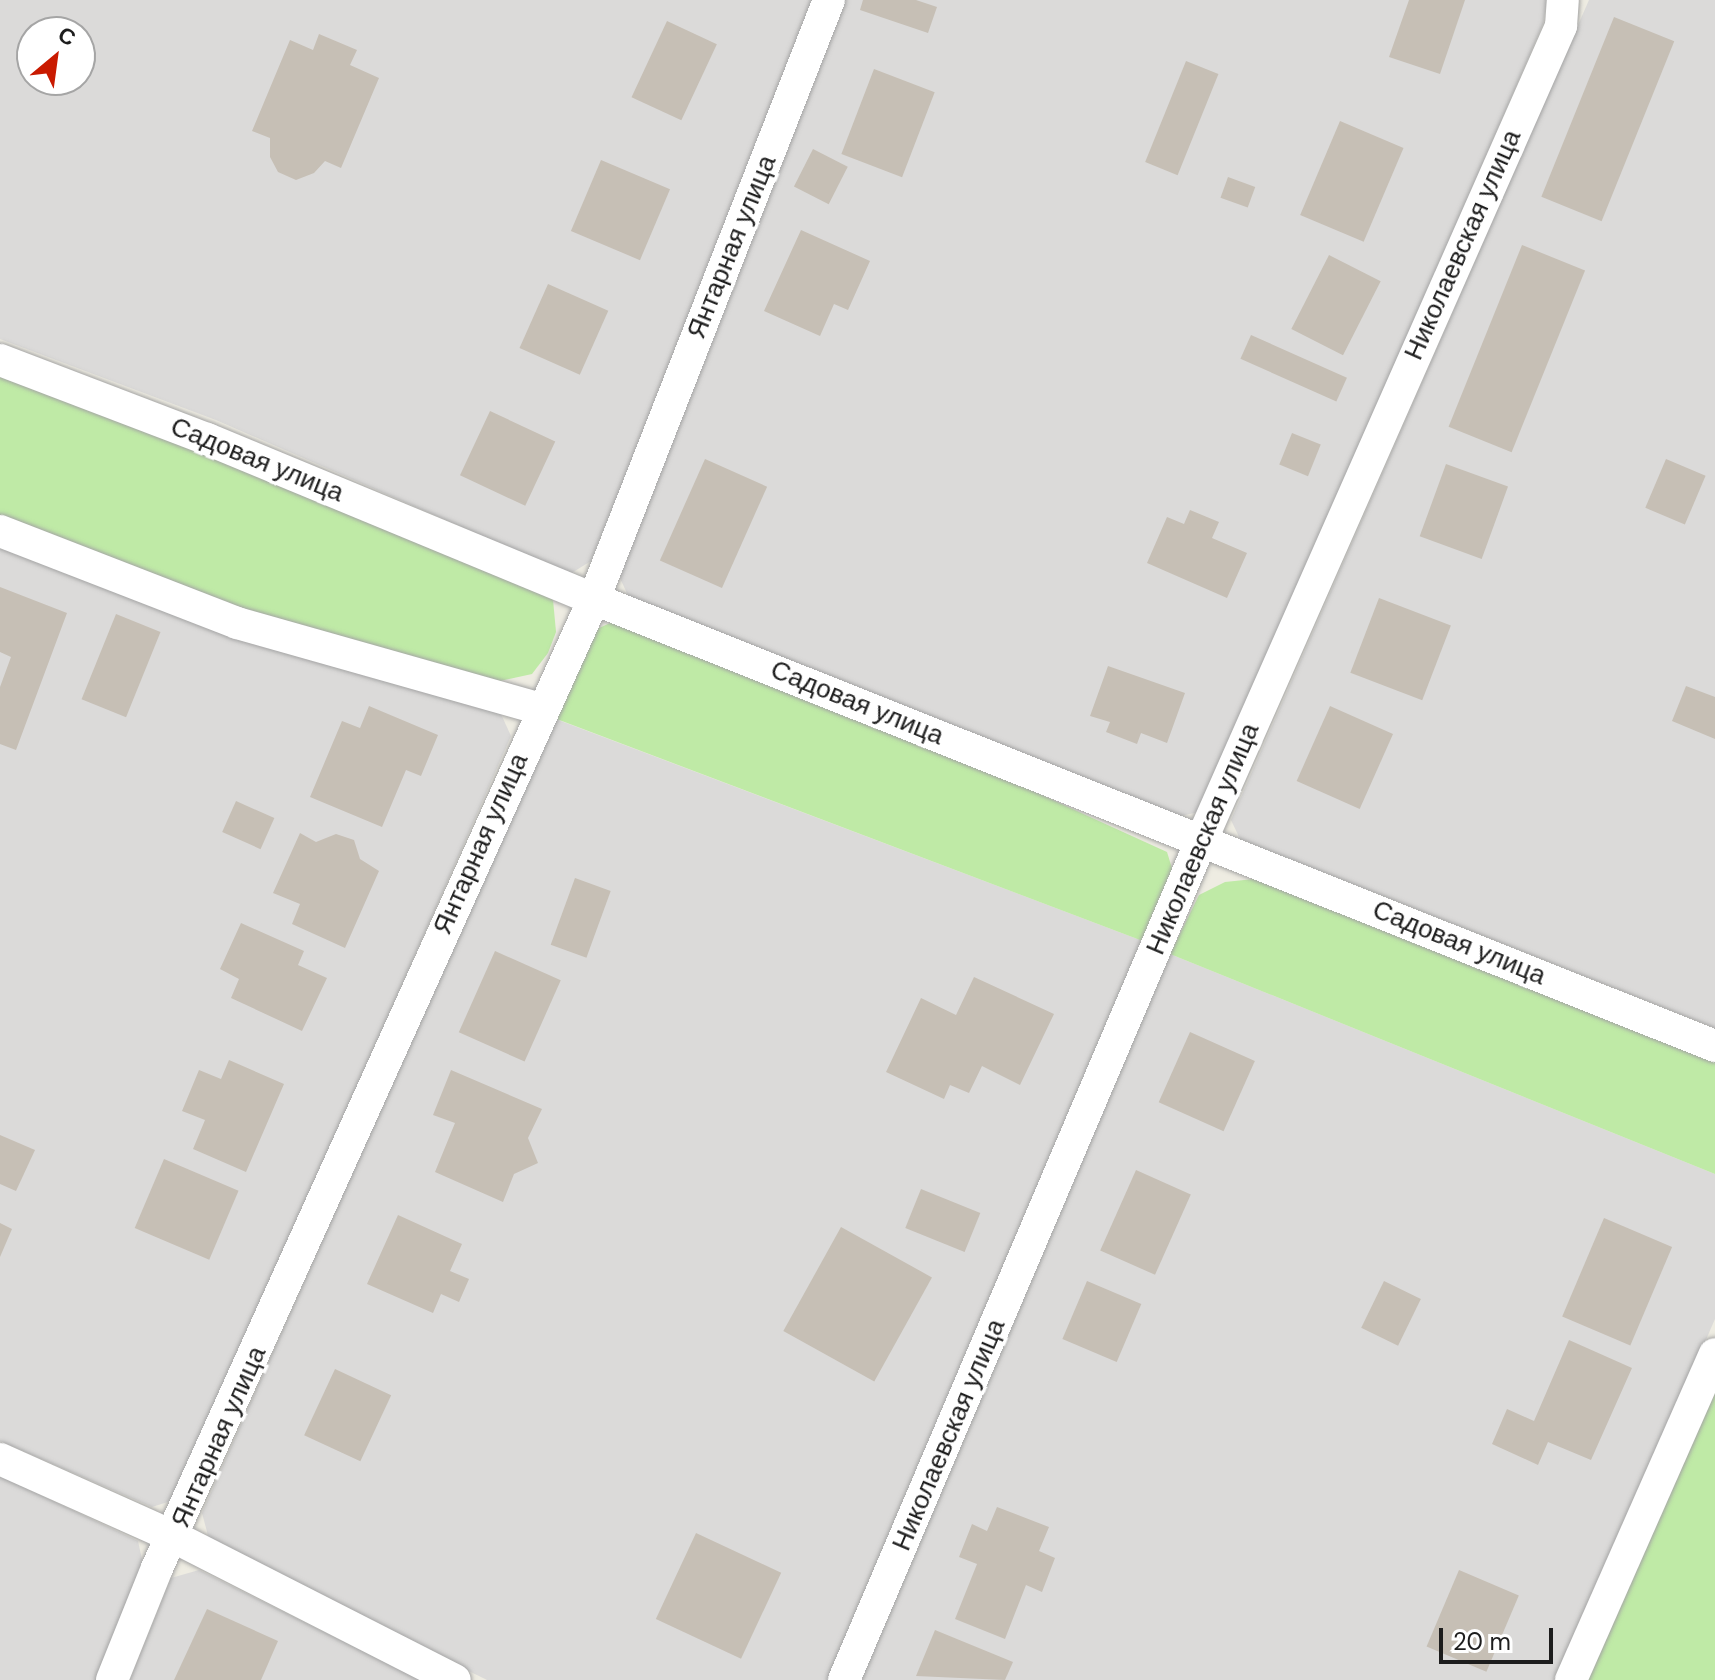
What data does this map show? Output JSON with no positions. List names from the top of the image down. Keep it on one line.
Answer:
{"streets":{"street":["Николаевская улица","Янтарная улица","Садовая улица"]},"crossings":[["Николаевская улица","Садовая улица"],["Янтарная улица","Садовая улица"]],"scale_bar":"20 m","north":"top right"}
